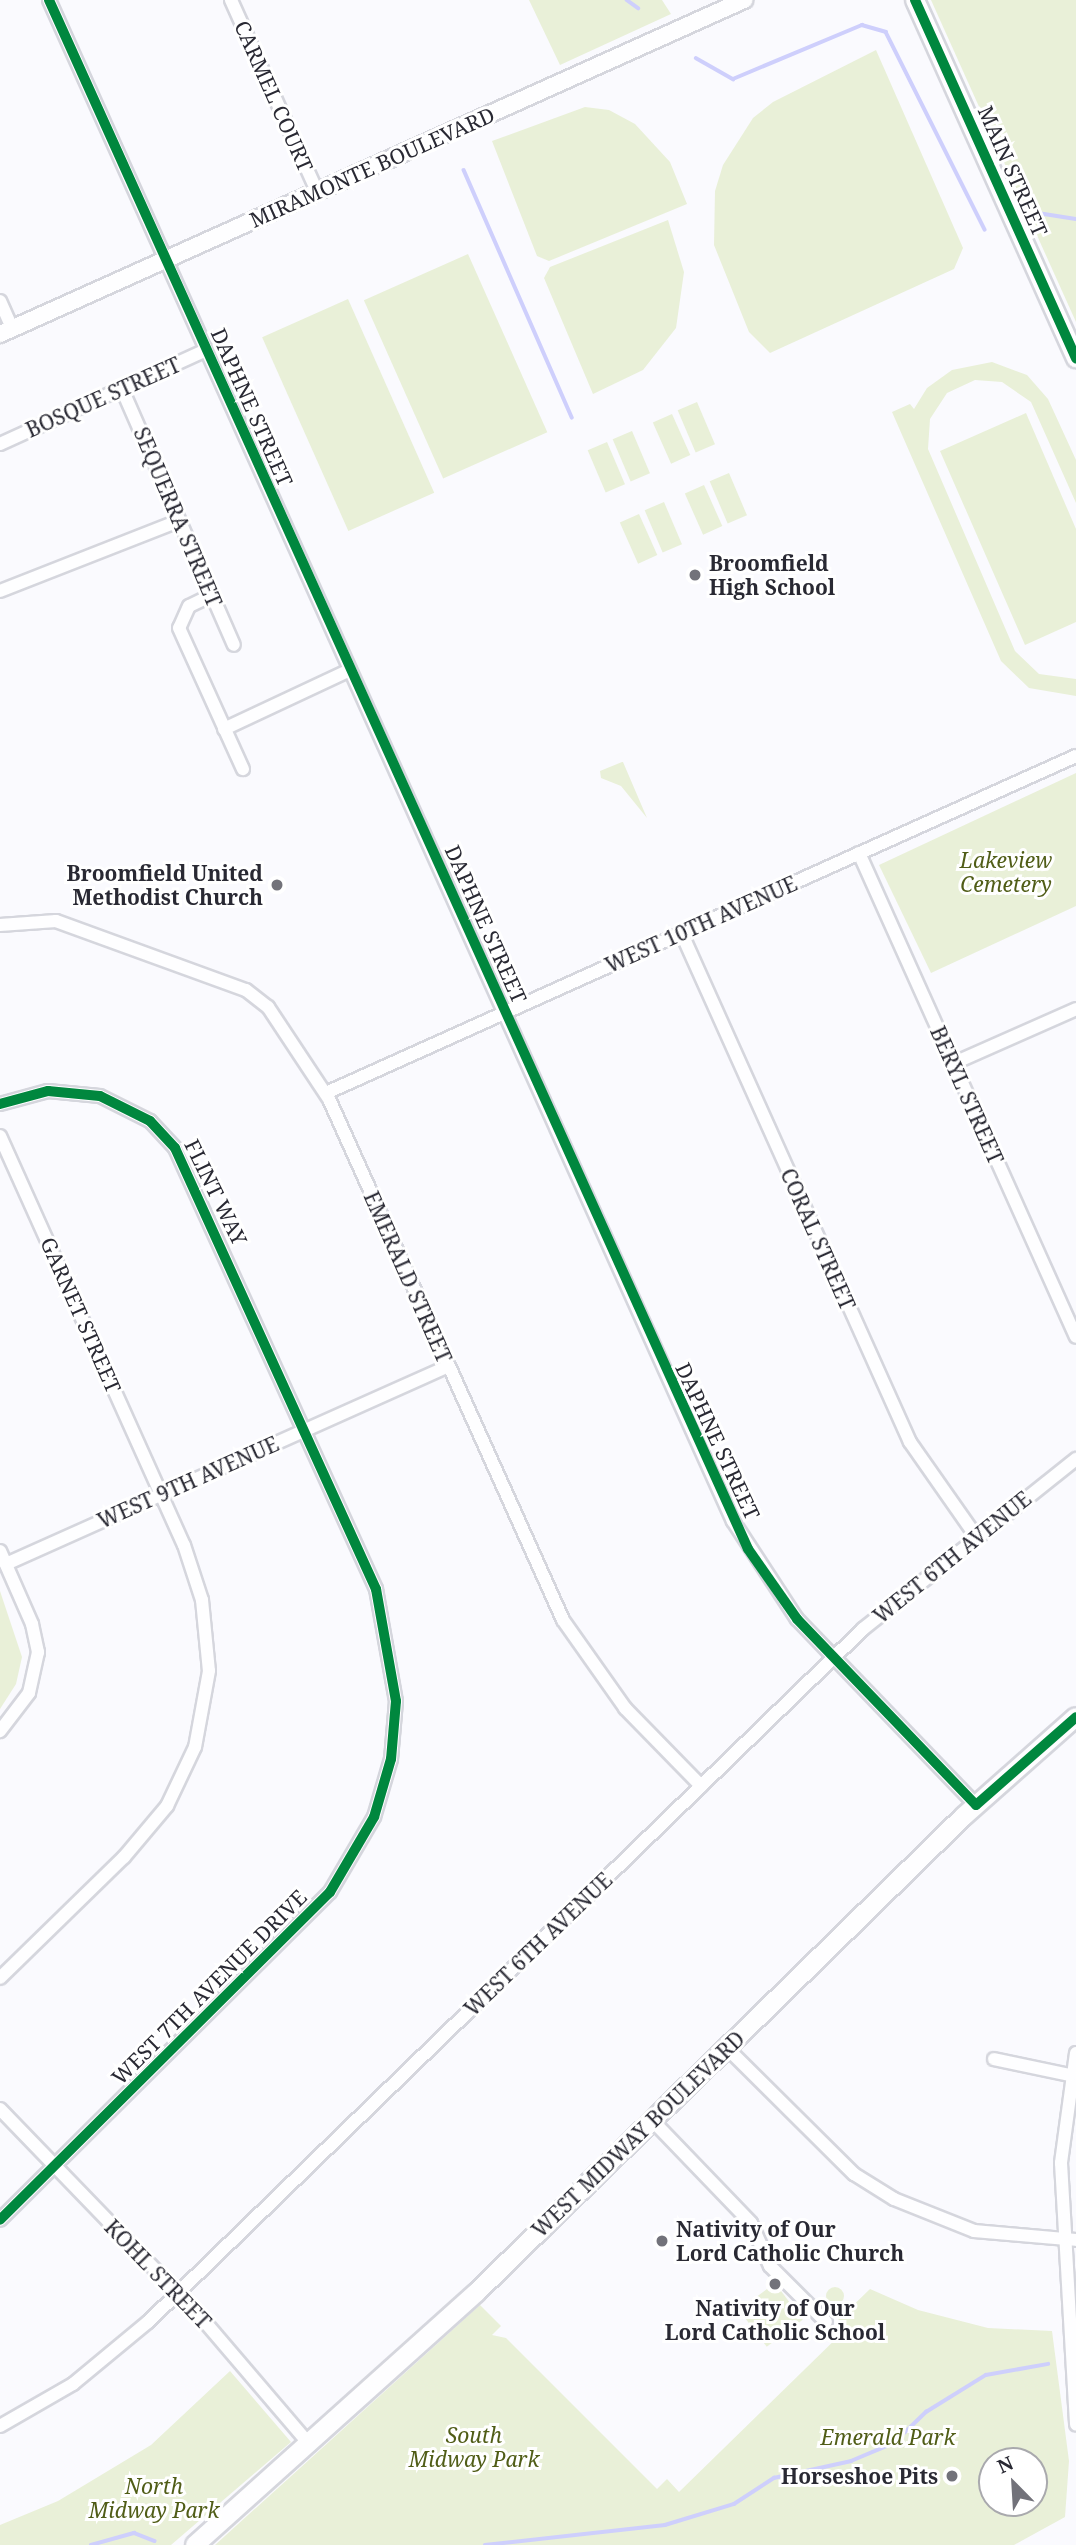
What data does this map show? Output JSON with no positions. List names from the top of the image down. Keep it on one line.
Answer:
{"streets":{"main road":["MAIN STREET","WEST MIDWAY BOULEVARD"],"street":["CARMEL COURT","MIRAMONTE BOULEVARD","BOSQUE STREET","DAPHNE STREET","SEQUERRA STREET","WEST 10TH AVENUE","BERYL STREET","FLINT WAY","CORAL STREET","EMERALD STREET","GARNET STREET","WEST 9TH AVENUE","WEST 6TH AVENUE","WEST 7TH AVENUE DRIVE","KOHL STREET"]},"crossings":[["CARMEL COURT","MIRAMONTE BOULEVARD"],["MIRAMONTE BOULEVARD","DAPHNE STREET"],["BOSQUE STREET","DAPHNE STREET"],["BOSQUE STREET","SEQUERRA STREET"],["DAPHNE STREET","WEST 10TH AVENUE"],["DAPHNE STREET","WEST 6TH AVENUE"],["DAPHNE STREET","WEST MIDWAY BOULEVARD"],["WEST 10TH AVENUE","BERYL STREET"],["WEST 10TH AVENUE","CORAL STREET"],["WEST 10TH AVENUE","EMERALD STREET"],["FLINT WAY","WEST 9TH AVENUE"],["FLINT WAY","WEST 7TH AVENUE DRIVE"],["CORAL STREET","WEST 6TH AVENUE"],["EMERALD STREET","WEST 9TH AVENUE"],["EMERALD STREET","WEST 6TH AVENUE"],["GARNET STREET","WEST 9TH AVENUE"],["WEST 9TH AVENUE","WEST 7TH AVENUE DRIVE"],["WEST 6TH AVENUE","KOHL STREET"],["WEST 7TH AVENUE DRIVE","KOHL STREET"],["WEST MIDWAY BOULEVARD","KOHL STREET"]],"parks":["Lakeview Cemetery","South Midway Park","Emerald Park","North Midway Park"],"places":["Broomfield High School","Broomfield United Methodist Church","Nativity of Our Lord Catholic Church","Nativity of Our Lord Catholic School","Horseshoe Pits"],"north":"top left"}
